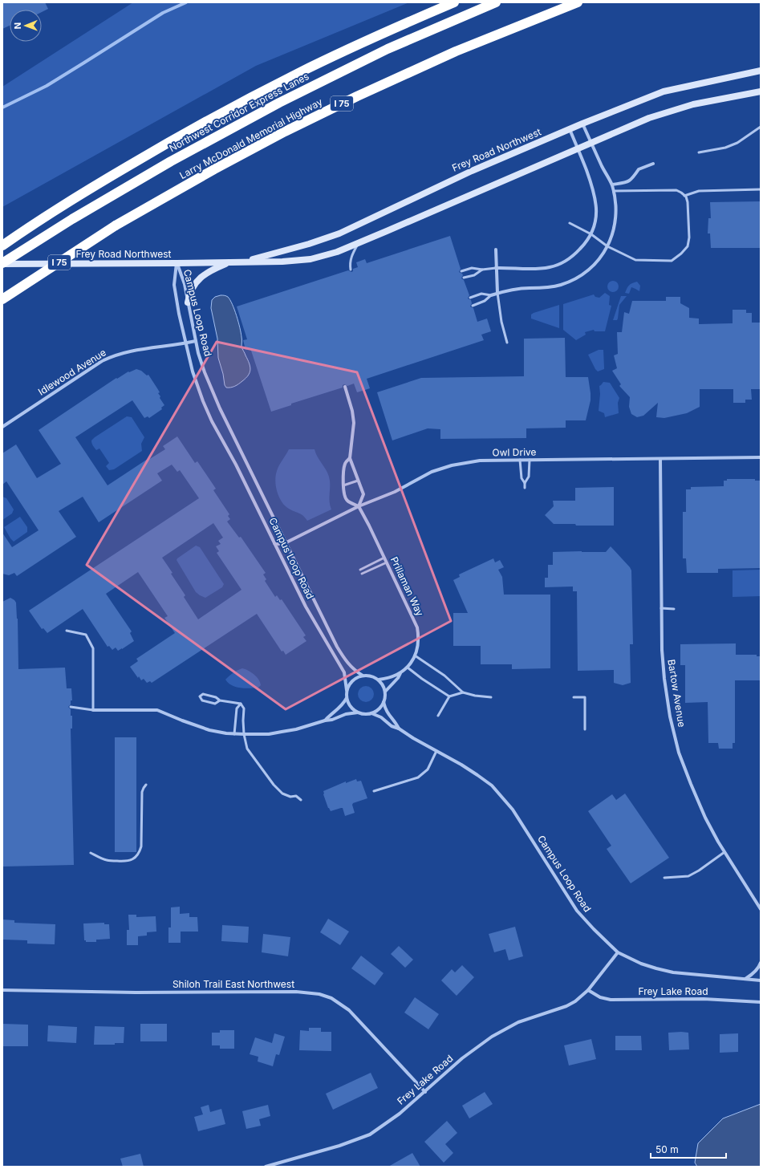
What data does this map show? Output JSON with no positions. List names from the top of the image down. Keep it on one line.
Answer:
{"streets":{"highway":["I 75","Northwest Corridor Express Lanes","Larry McDonald Memorial Highway"],"main road":["Frey Road Northwest"],"street":["Campus Loop Road","Idlewood Avenue","Owl Drive","Prillaman Way","Bartow Avenue","Shiloh Trail East Northwest","Frey Lake Road"]},"crossings":[["Northwest Corridor Express Lanes","Frey Road Northwest"],["Frey Road Northwest","Campus Loop Road"],["Campus Loop Road","Idlewood Avenue"],["Campus Loop Road","Owl Drive"],["Campus Loop Road","Prillaman Way"],["Campus Loop Road","Frey Lake Road"],["Owl Drive","Prillaman Way"],["Owl Drive","Bartow Avenue"],["Shiloh Trail East Northwest","Frey Lake Road"]],"scale_bar":"50 m","north":"left"}
